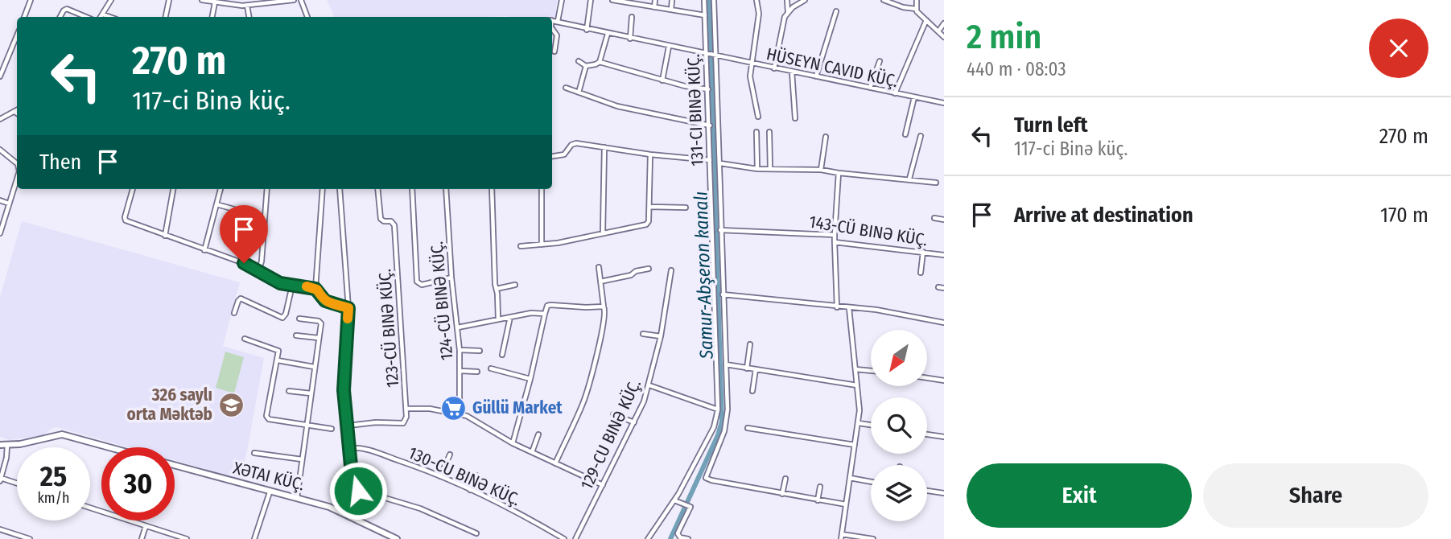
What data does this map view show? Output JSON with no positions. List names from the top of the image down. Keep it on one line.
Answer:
{"streets":{"street":["HÜSEYN CAVID KÜÇ.","131-CI BINƏ KÜÇ.","143-CÜ BINƏ KÜÇ.","124-CÜ BINƏ KÜÇ.","123-CÜ BINƏ KÜÇ.","129-CU BINƏ KÜÇ.","XƏTAI KÜÇ.","130-CU BINƏ KÜÇ."]},"crossings":[["HÜSEYN CAVID KÜÇ.","131-CI BINƏ KÜÇ."]],"water":["Samur-Abşeron kanalı"],"places":{"school or university":["326 saylı orta Məktəb"],"supermarket":["Güllü Market"]},"north":"bottom left","page":{"heading":["2 min","440 m · 08:03"],"turn":["270 m","117-ci Binə küç."],"list":[{"name":"Turn left","note":"117-ci Binə küç.","value":"270 m"},{"name":"Arrive at destination","value":"170 m"}],"then":"Then","speed":"25 km/h","limit":"30","buttons":["Exit","Share"]}}
